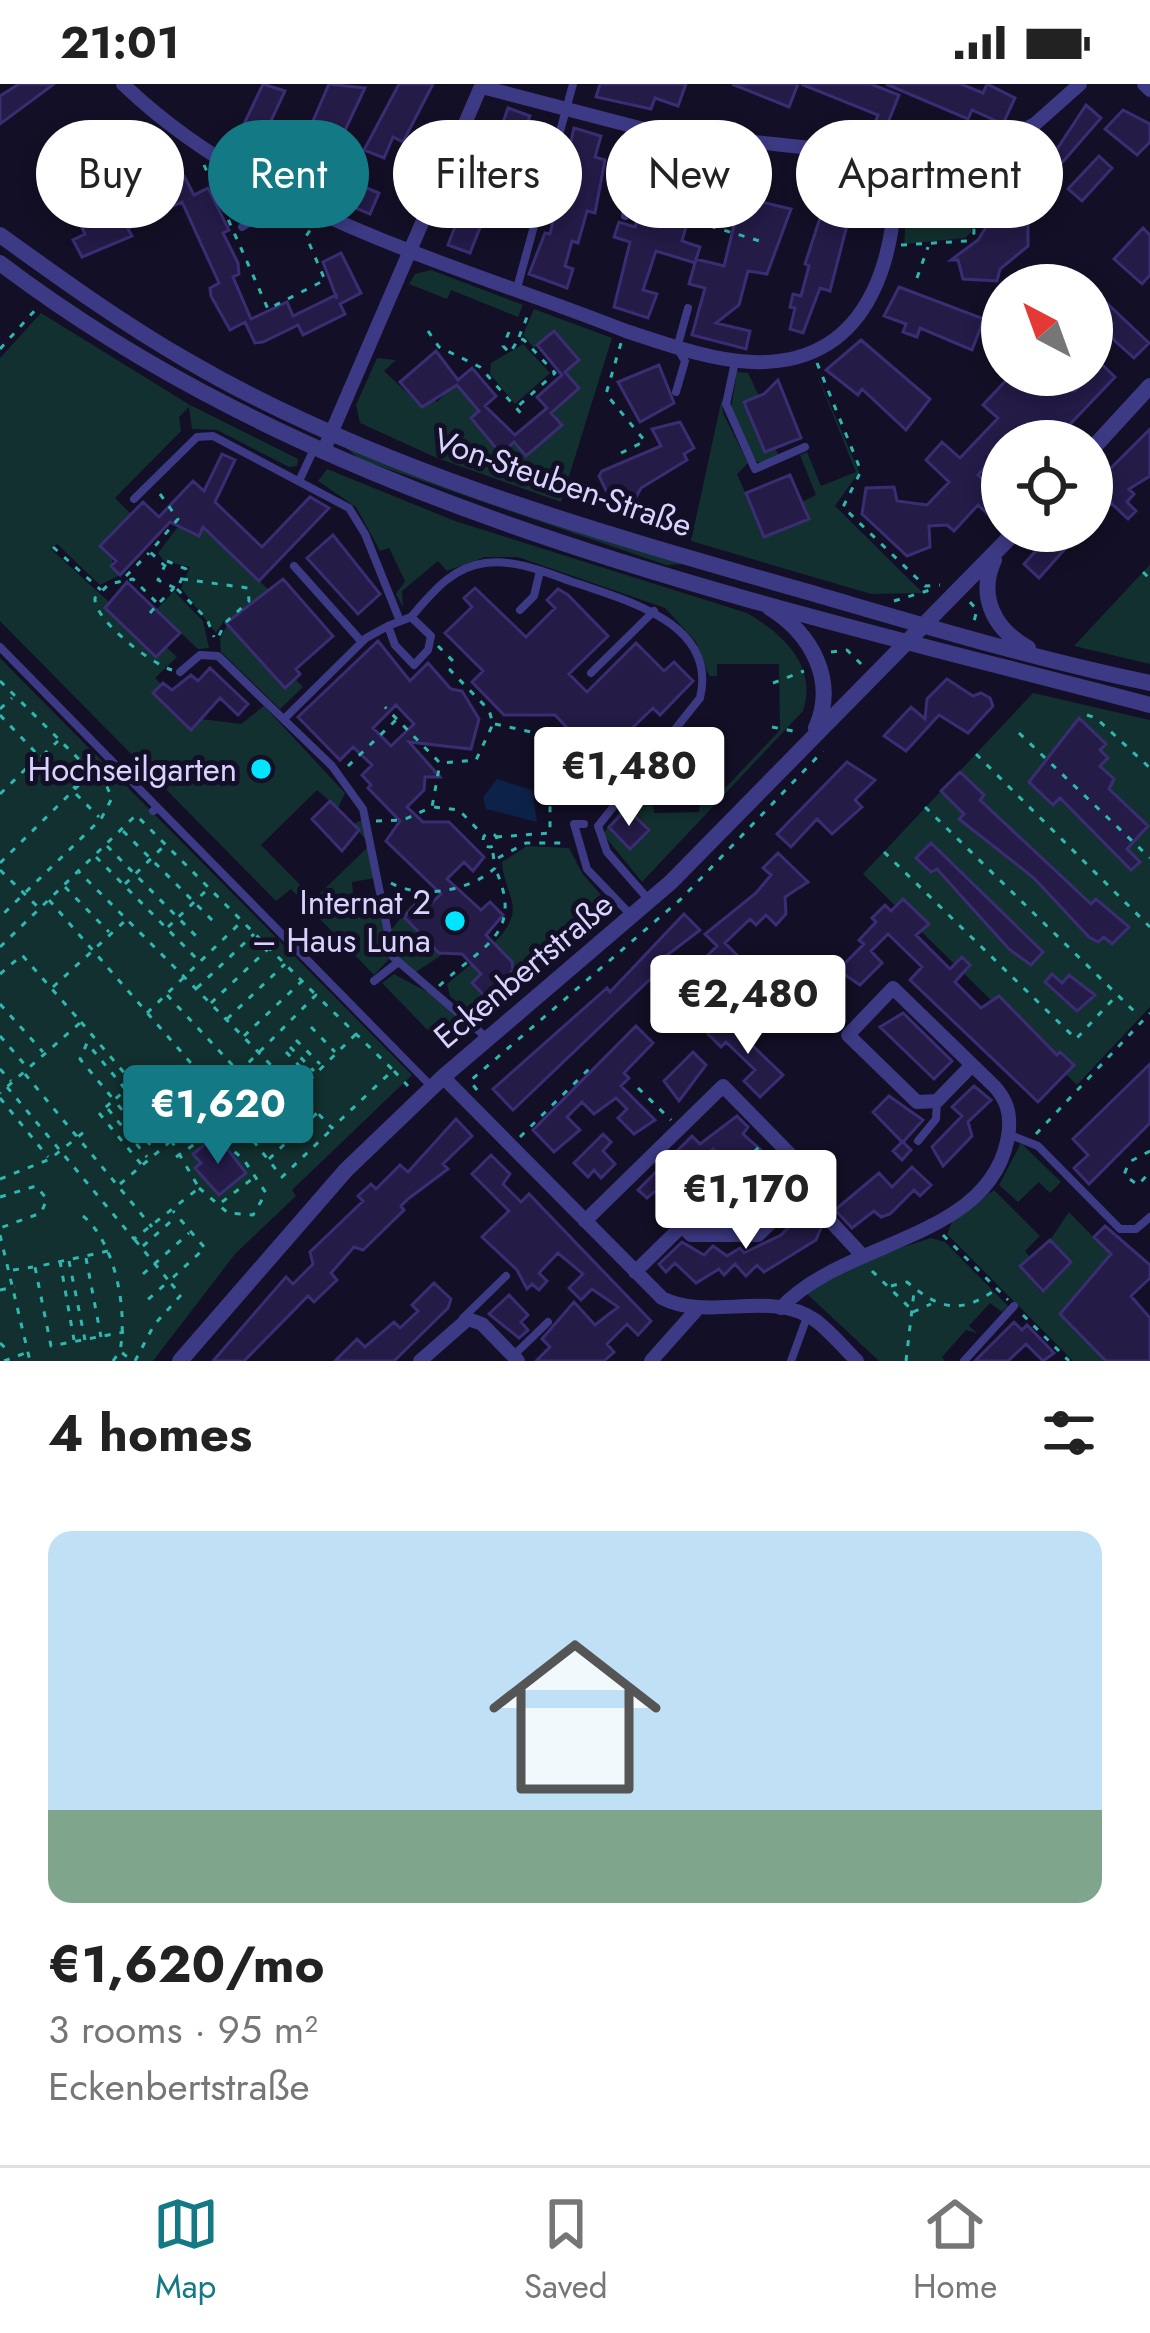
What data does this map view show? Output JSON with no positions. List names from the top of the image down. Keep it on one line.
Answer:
{"streets":{"street":["Von-Steuben-Straße","Eckenbertstraße"]},"crossings":[["Von-Steuben-Straße","Eckenbertstraße"]],"places":["Hochseilgarten","Internat 2 – Haus Luna"],"north":"top left","page":{"status":"21:01","chip":["Buy","Rent","Filters","New","Apartment"],"price":["€1,480","€2,480","€1,620","€1,170"],"heading":"4 homes","list":[{"name":"€1,620/mo","note":"3 rooms · 95 m² · Eckenbertstraße"}],"tabs":["Map","Saved","Home"]}}
